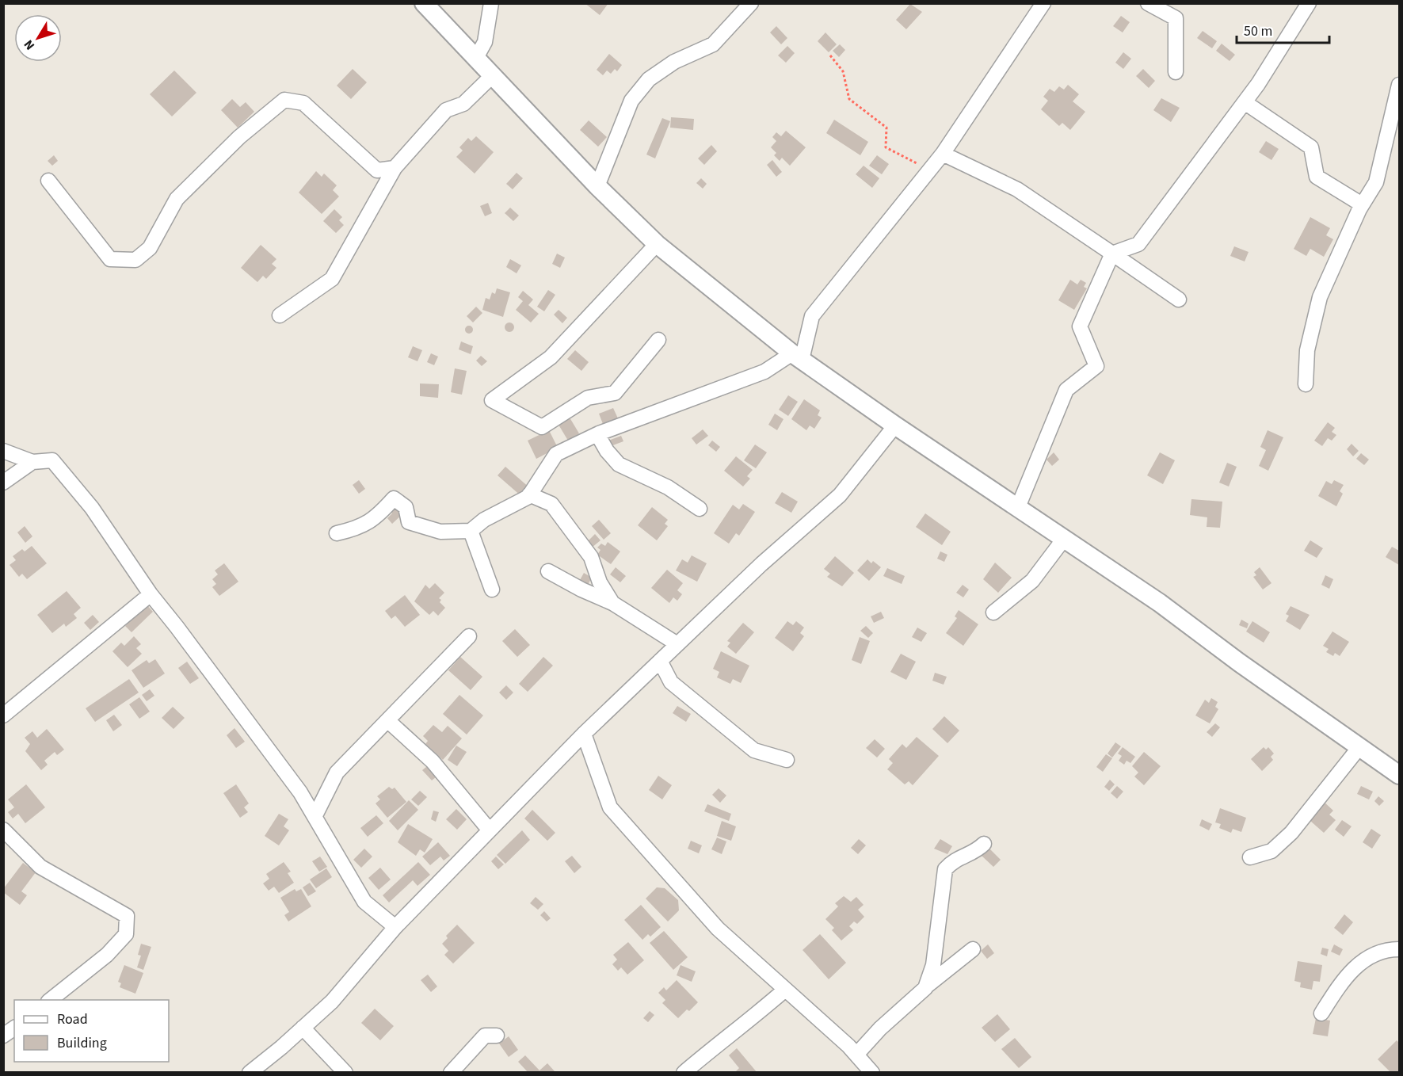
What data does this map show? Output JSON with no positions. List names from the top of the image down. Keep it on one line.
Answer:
{"legend":["Road","Building"],"scale_bar":"50 m","north":"bottom left"}
